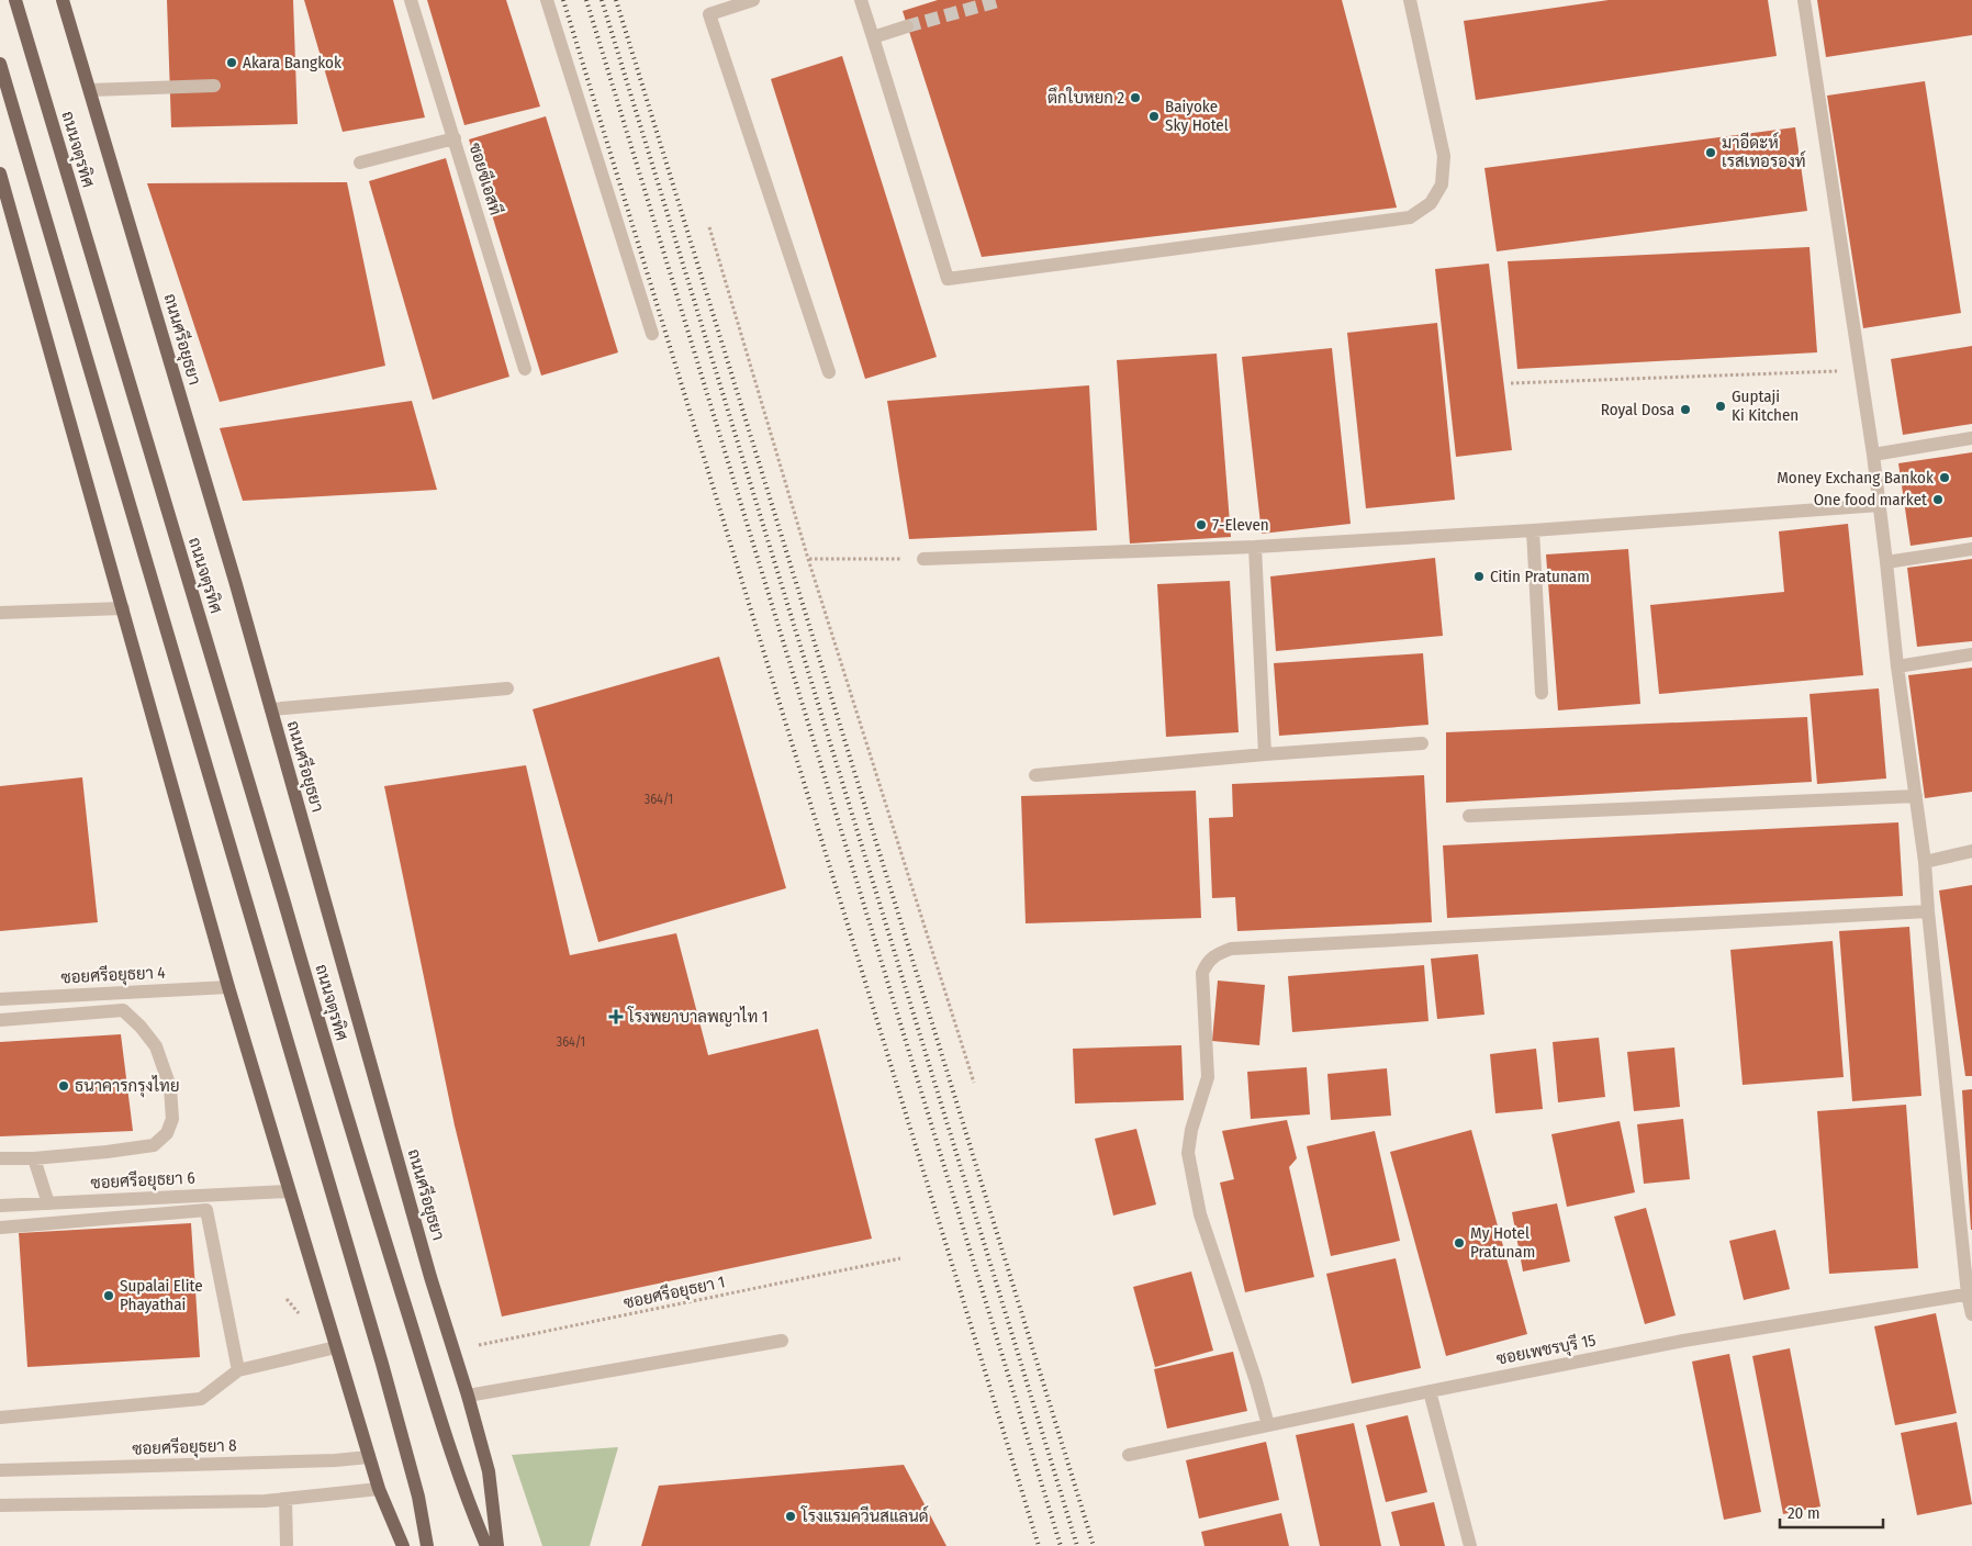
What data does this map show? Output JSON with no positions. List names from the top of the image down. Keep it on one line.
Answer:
{"streets":{"main road":["ถนนจตุรทิศ","ถนนศรีอยุธยา"],"street":["ซอยซีเอสที","ซอยศรีอยุธยา 4","ซอยศรีอยุธยา 6","ซอยเพชรบุรี 15","ซอยศรีอยุธยา 8"],"path":["ซอยศรีอยุธยา 1"]},"crossings":[["ถนนศรีอยุธยา","ซอยศรีอยุธยา 1"]],"places":{"other":["Akara Bangkok","ตึกใบหยก 2","Baiyoke Sky Hotel","มาอีดะห์ เรสเทอรองท์","Guptaji Ki Kitchen","Royal Dosa","Money Exchang Bankok","One food market","7-Eleven","Citin Pratunam","ธนาคารกรุงไทย","My Hotel Pratunam","Supalai Elite Phayathai","โรงแรมควีนสแลนด์"],"health":["โรงพยาบาลพญาไท 1"]},"house_numbers":["364/1","364/1"],"scale_bar":"20 m"}
